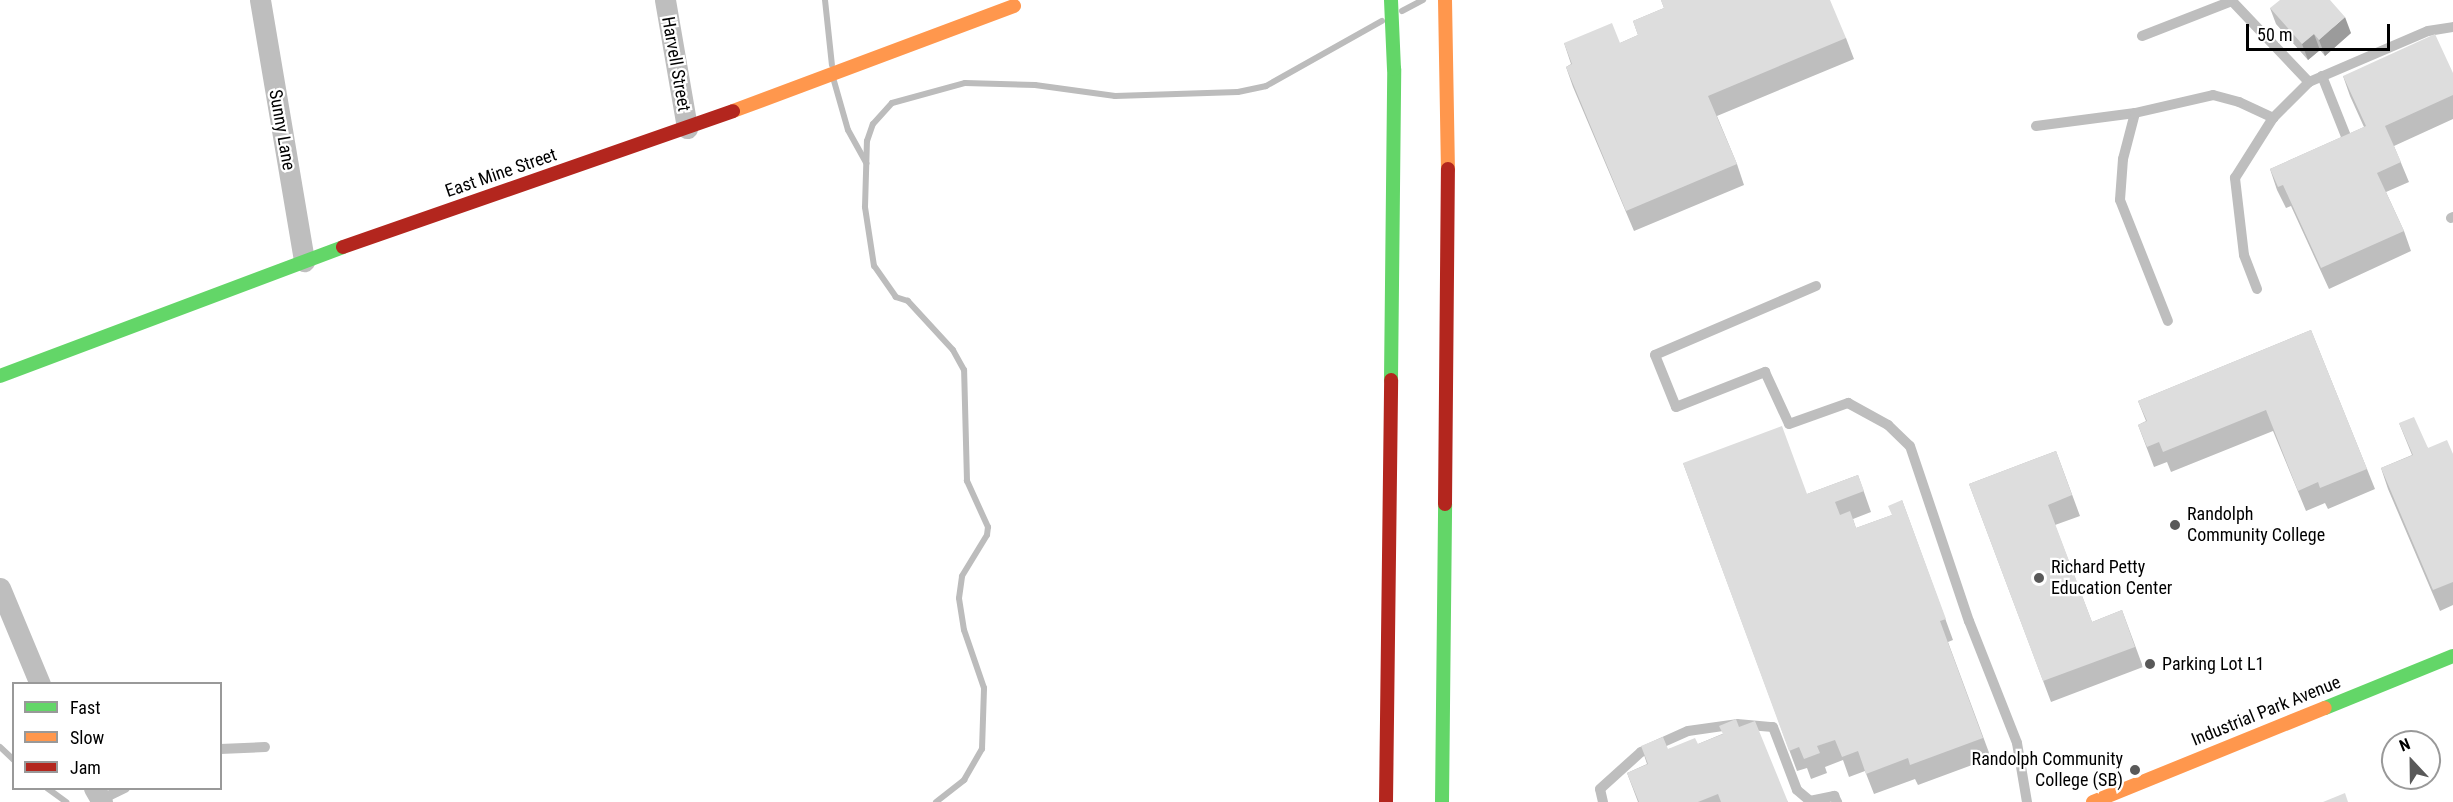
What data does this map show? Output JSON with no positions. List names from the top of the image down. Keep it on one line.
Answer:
{"streets":{"main road":["East Mine Street","Industrial Park Avenue"],"street":["Harvell Street","Sunny Lane"]},"crossings":[["Harvell Street","East Mine Street"],["Sunny Lane","East Mine Street"]],"places":["Randolph Community College","Richard Petty Education Center","Parking Lot L1","Randolph Community College (SB)"],"legend":["Fast","Slow","Jam"],"scale_bar":"50 m","north":"top"}
